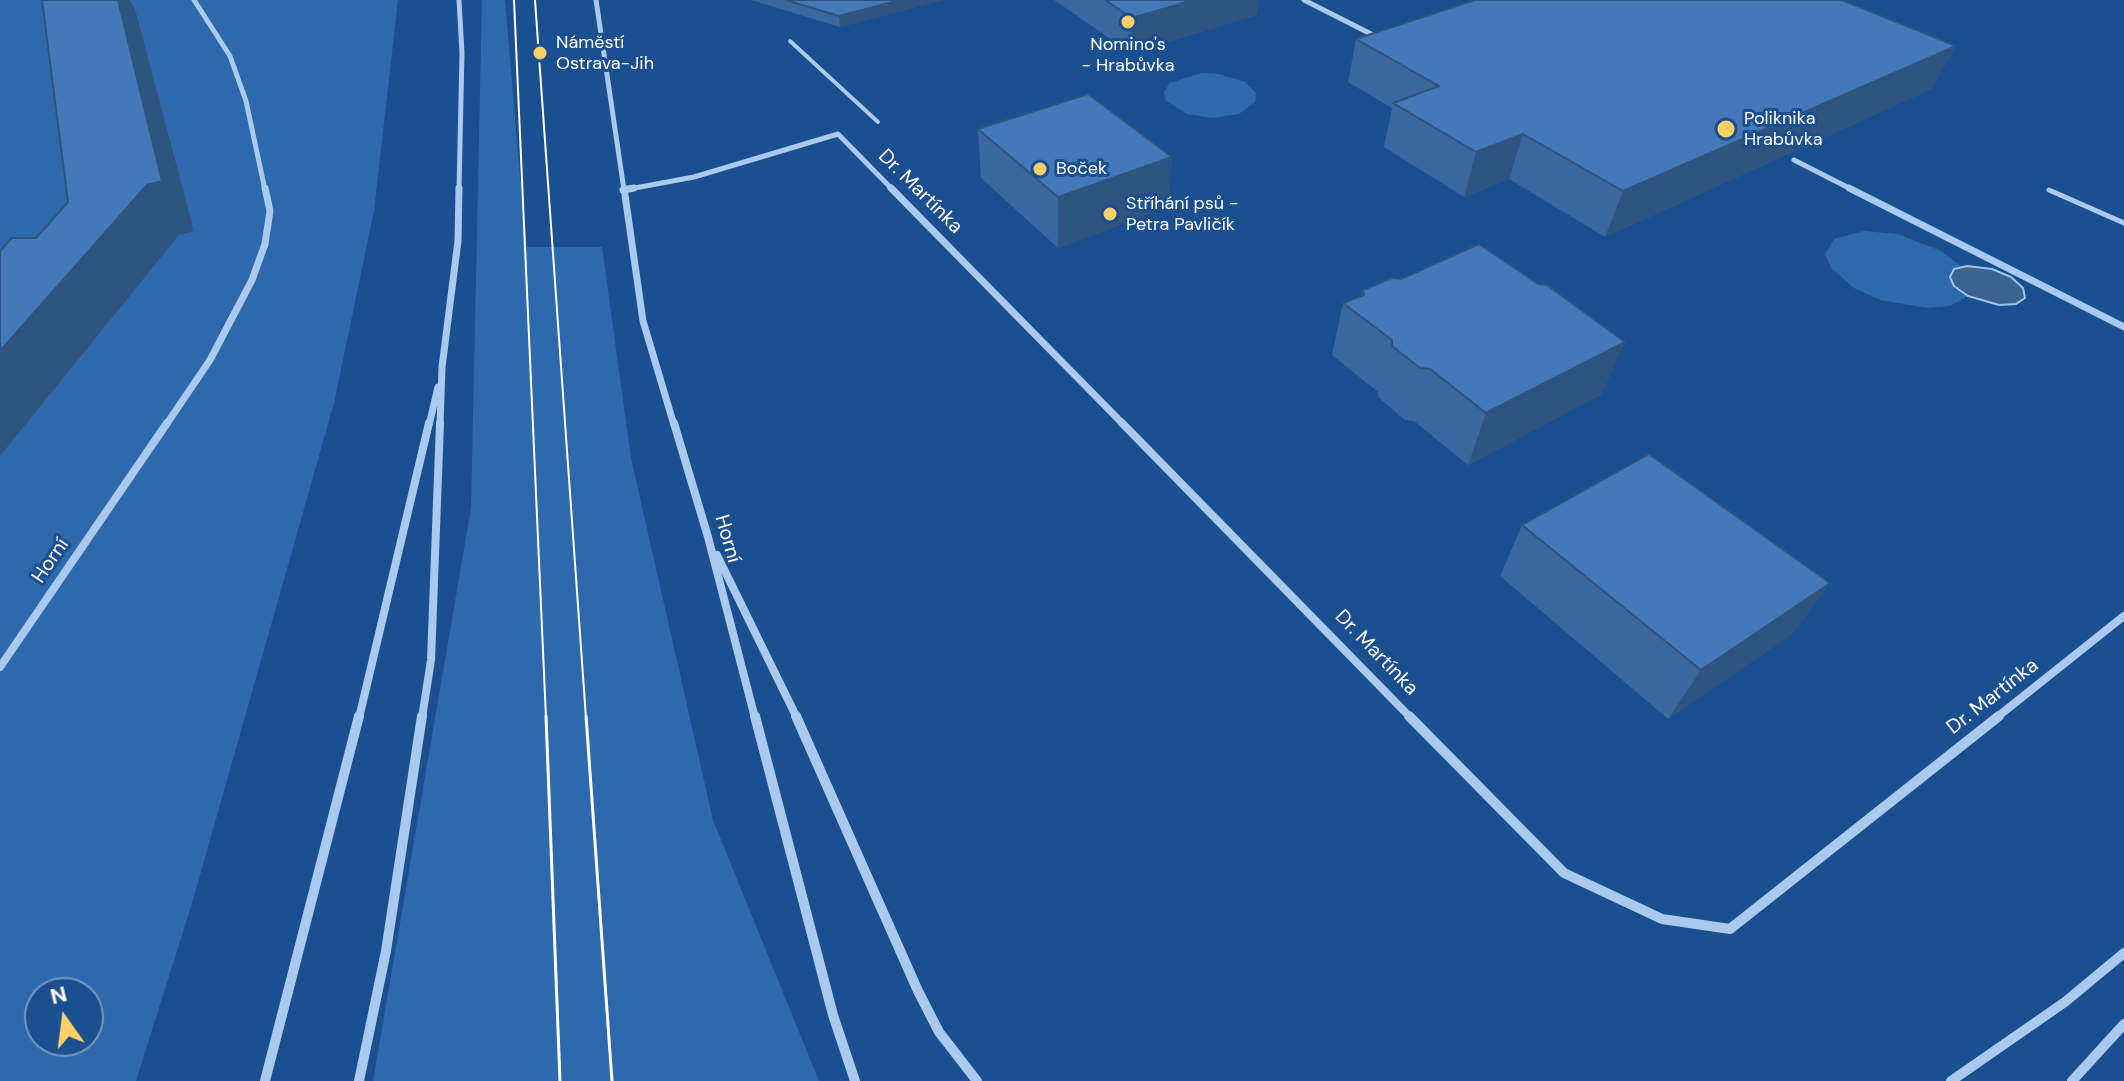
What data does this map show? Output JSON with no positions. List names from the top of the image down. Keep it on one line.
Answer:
{"streets":{"street":["Dr. Martínka","Horní"]},"crossings":[["Dr. Martínka","Horní"]],"places":["Nomino's - Hrabůvka","Náměstí Ostrava-Jih","Poliknika Hrabůvka","Boček","Stříhání psů - Petra Pavličík"],"north":"top"}
